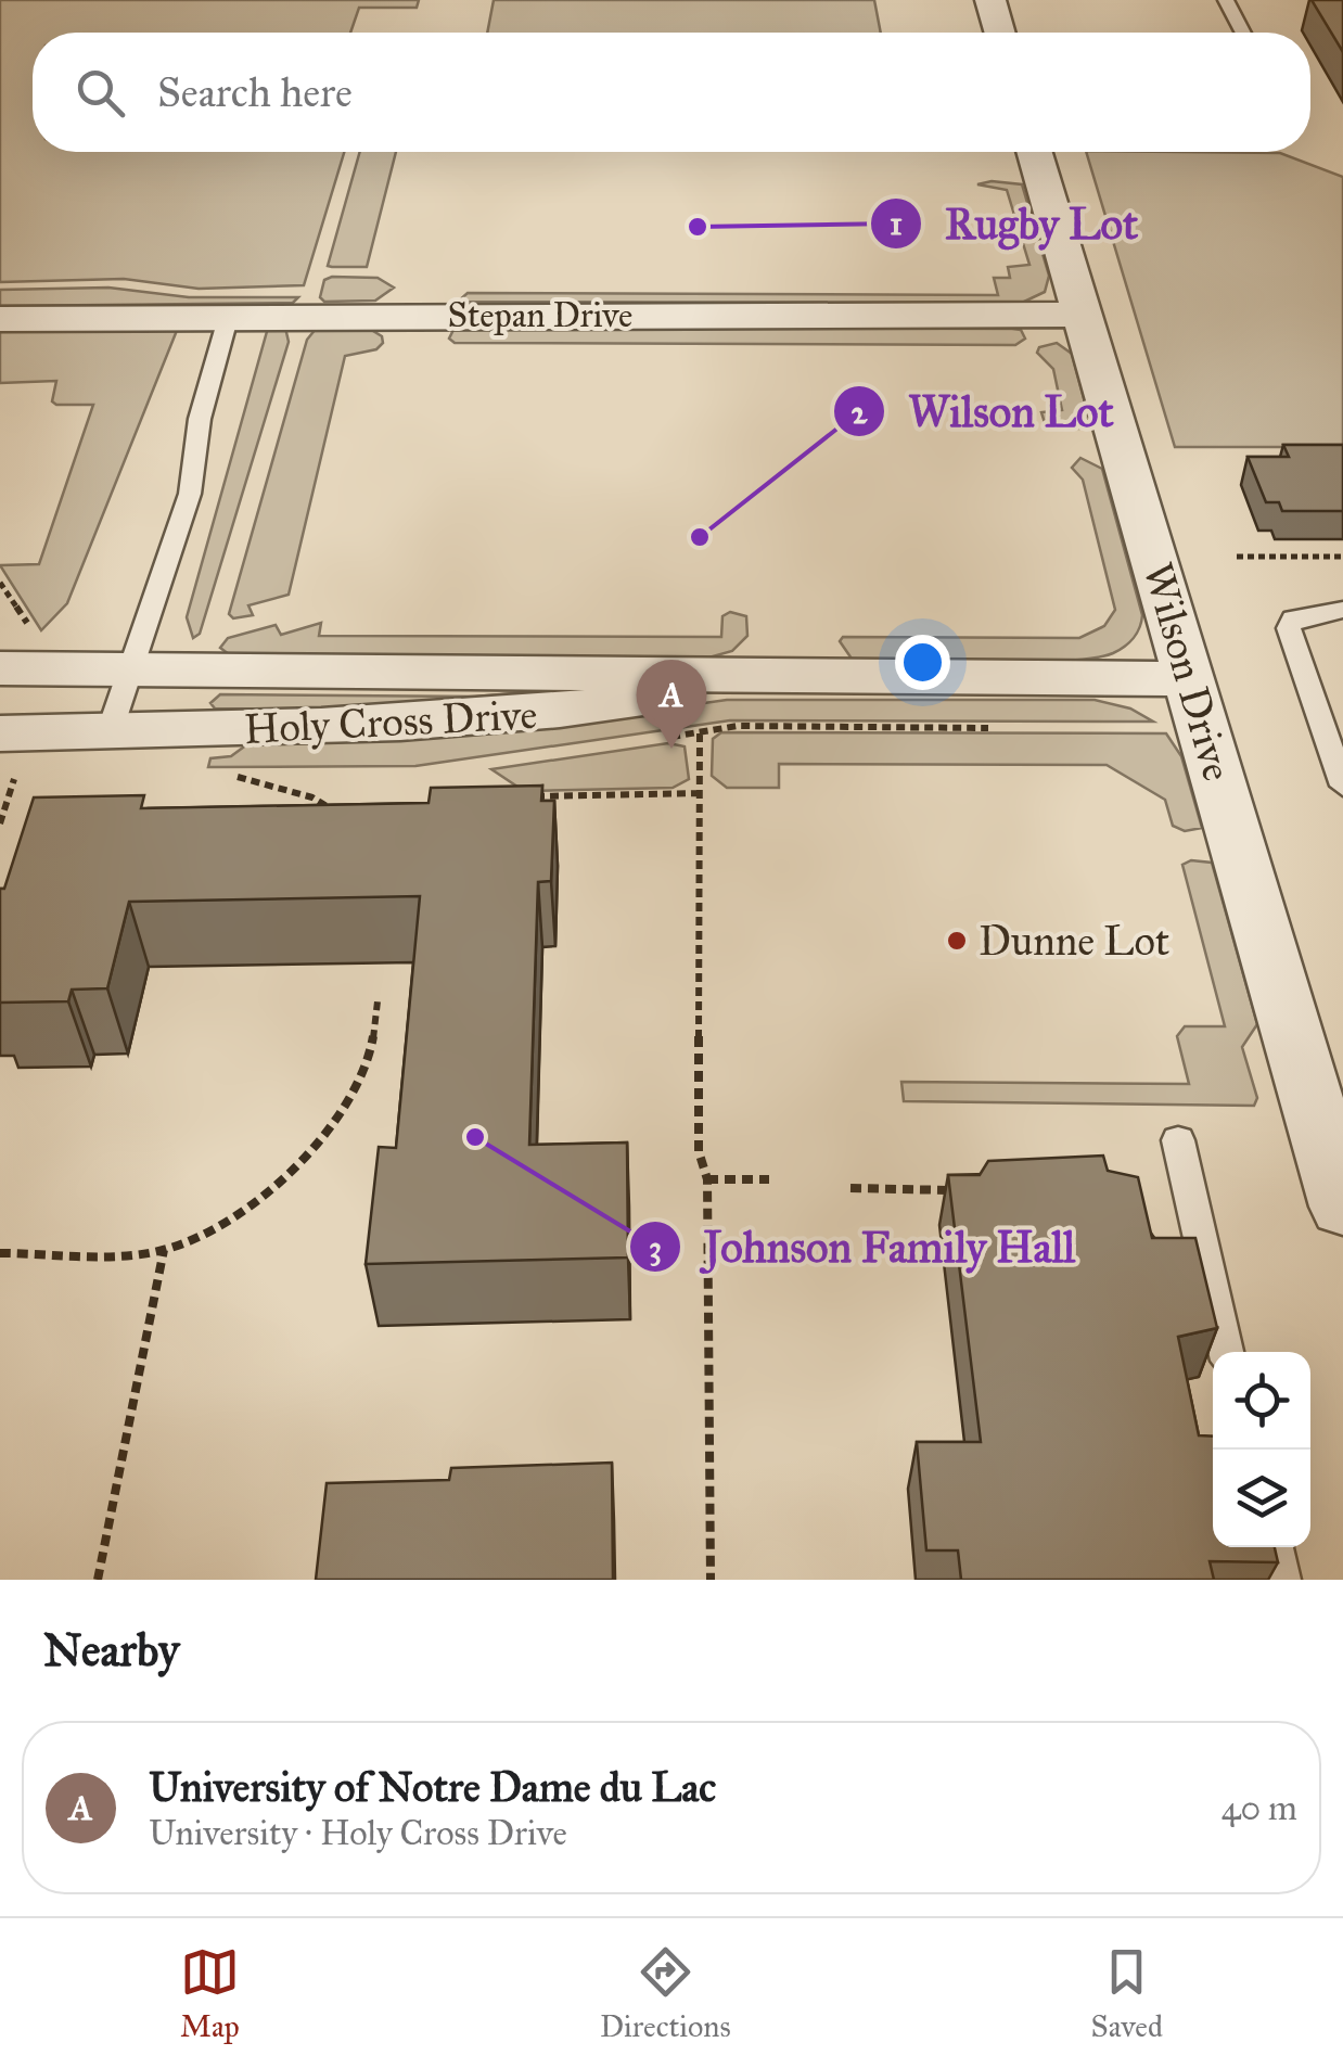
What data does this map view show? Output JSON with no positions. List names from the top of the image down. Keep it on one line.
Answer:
{"streets":{"street":["Stepan Drive","Wilson Drive","Holy Cross Drive"]},"crossings":[["Stepan Drive","Wilson Drive"],["Wilson Drive","Holy Cross Drive"]],"places":["Rugby Lot","Wilson Lot","Dunne Lot","Johnson Family Hall"],"page":{"search":"Search here","pins":"A","heading":"Nearby","list":[{"mark":"A","name":"University of Notre Dame du Lac","note":"University · Holy Cross Drive","value":"40 m"}],"nav":["Map","Directions","Saved"]}}
